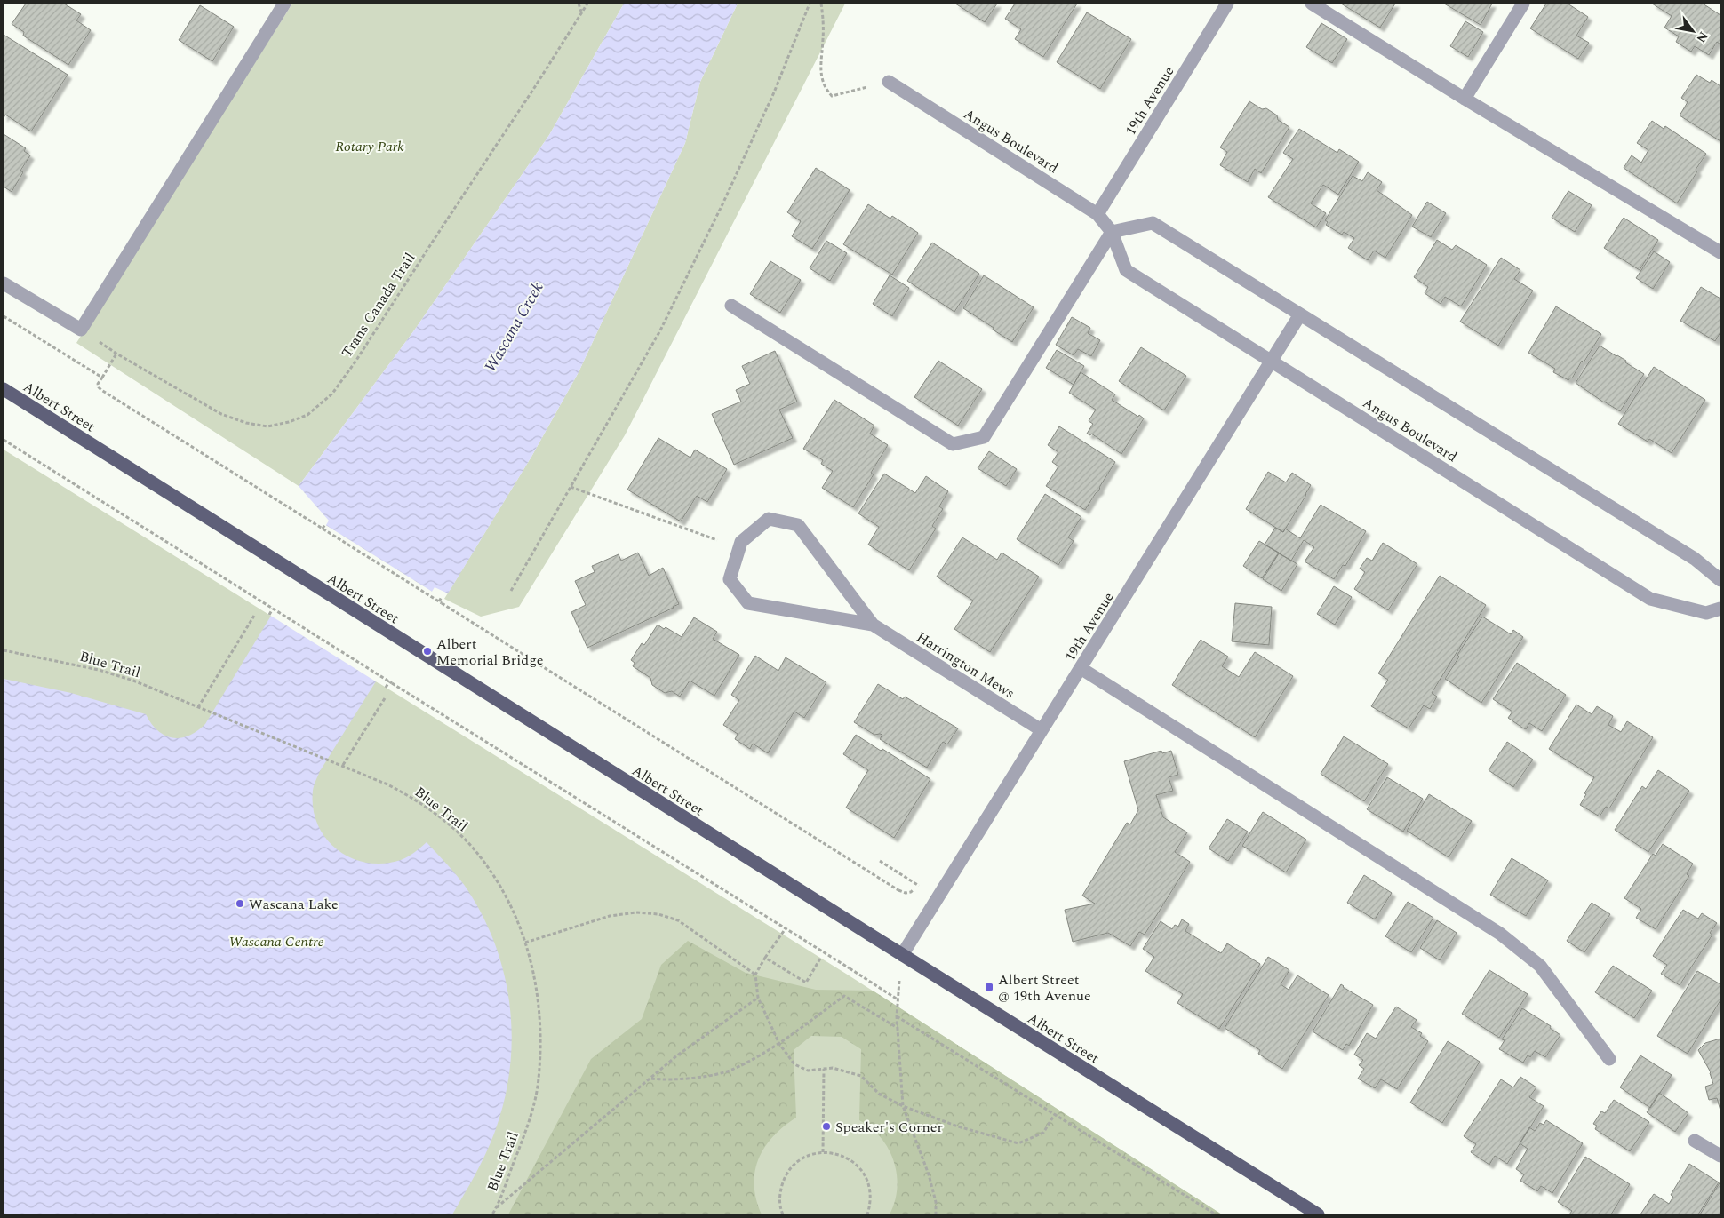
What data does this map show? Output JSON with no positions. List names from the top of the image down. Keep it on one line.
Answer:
{"streets":{"main road":["Albert Street"],"street":["19th Avenue","Angus Boulevard","Harrington Mews"],"path":["Trans Canada Trail","Blue Trail"]},"crossings":[["19th Avenue","Angus Boulevard"],["19th Avenue","Albert Street"],["19th Avenue","Harrington Mews"]],"water":["Wascana Creek"],"parks":["Rotary Park","Wascana Centre"],"places":{"other":["Albert Memorial Bridge","Wascana Lake","Speaker's Corner"],"transit":["Albert Street @ 19th Avenue"]},"north":"bottom right"}
